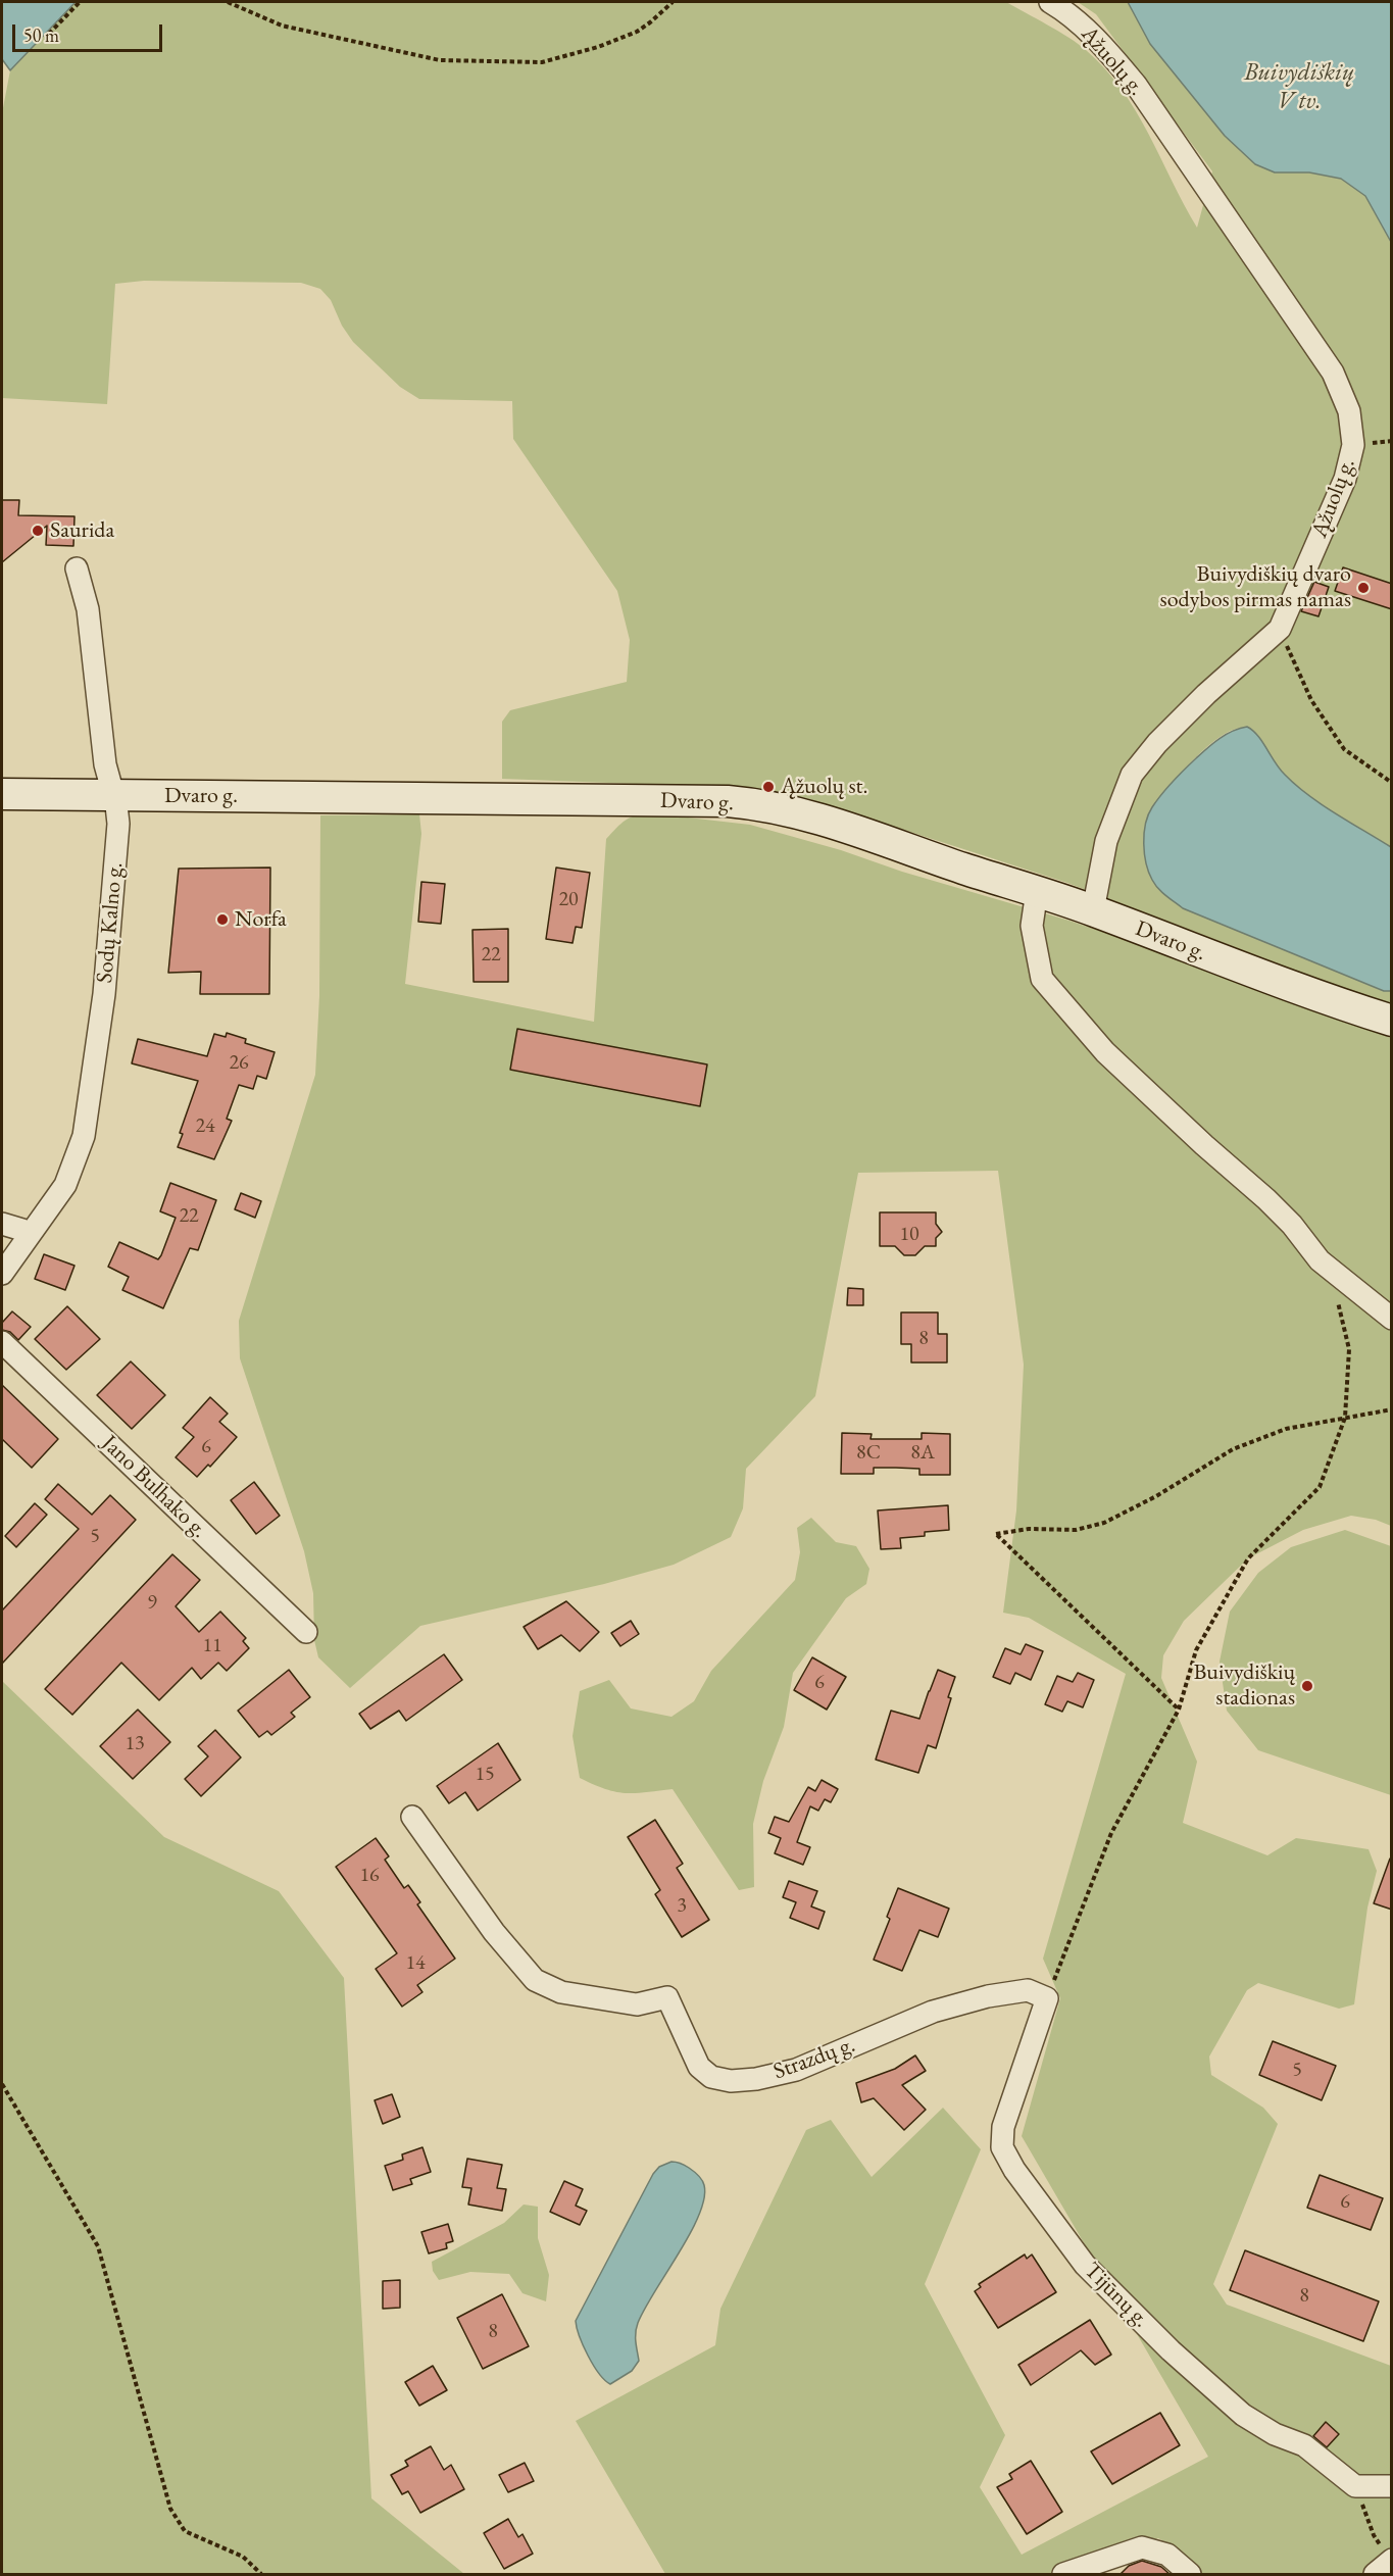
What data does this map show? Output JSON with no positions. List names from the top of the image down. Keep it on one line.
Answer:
{"streets":{"main road":["Dvaro g."],"street":["Ąžuolų g.","Sodų Kalno g.","Jano Bulhako g.","Strazdų g.","Tijūnų g."]},"crossings":[["Ąžuolų g.","Dvaro g."],["Dvaro g.","Sodų Kalno g."],["Strazdų g.","Tijūnų g."]],"water":["Buivydiškių V tv."],"places":["Saurida","Buivydiškių dvaro sodybos pirmas namas","Ąžuolų st.","Norfa","Buivydiškių stadionas"],"house_numbers":["20","22","26","24","22","10","8","6","8C","8A","5","9","11","6","13","15","16","3","14","5","6","8","8"],"scale_bar":"50 m"}
